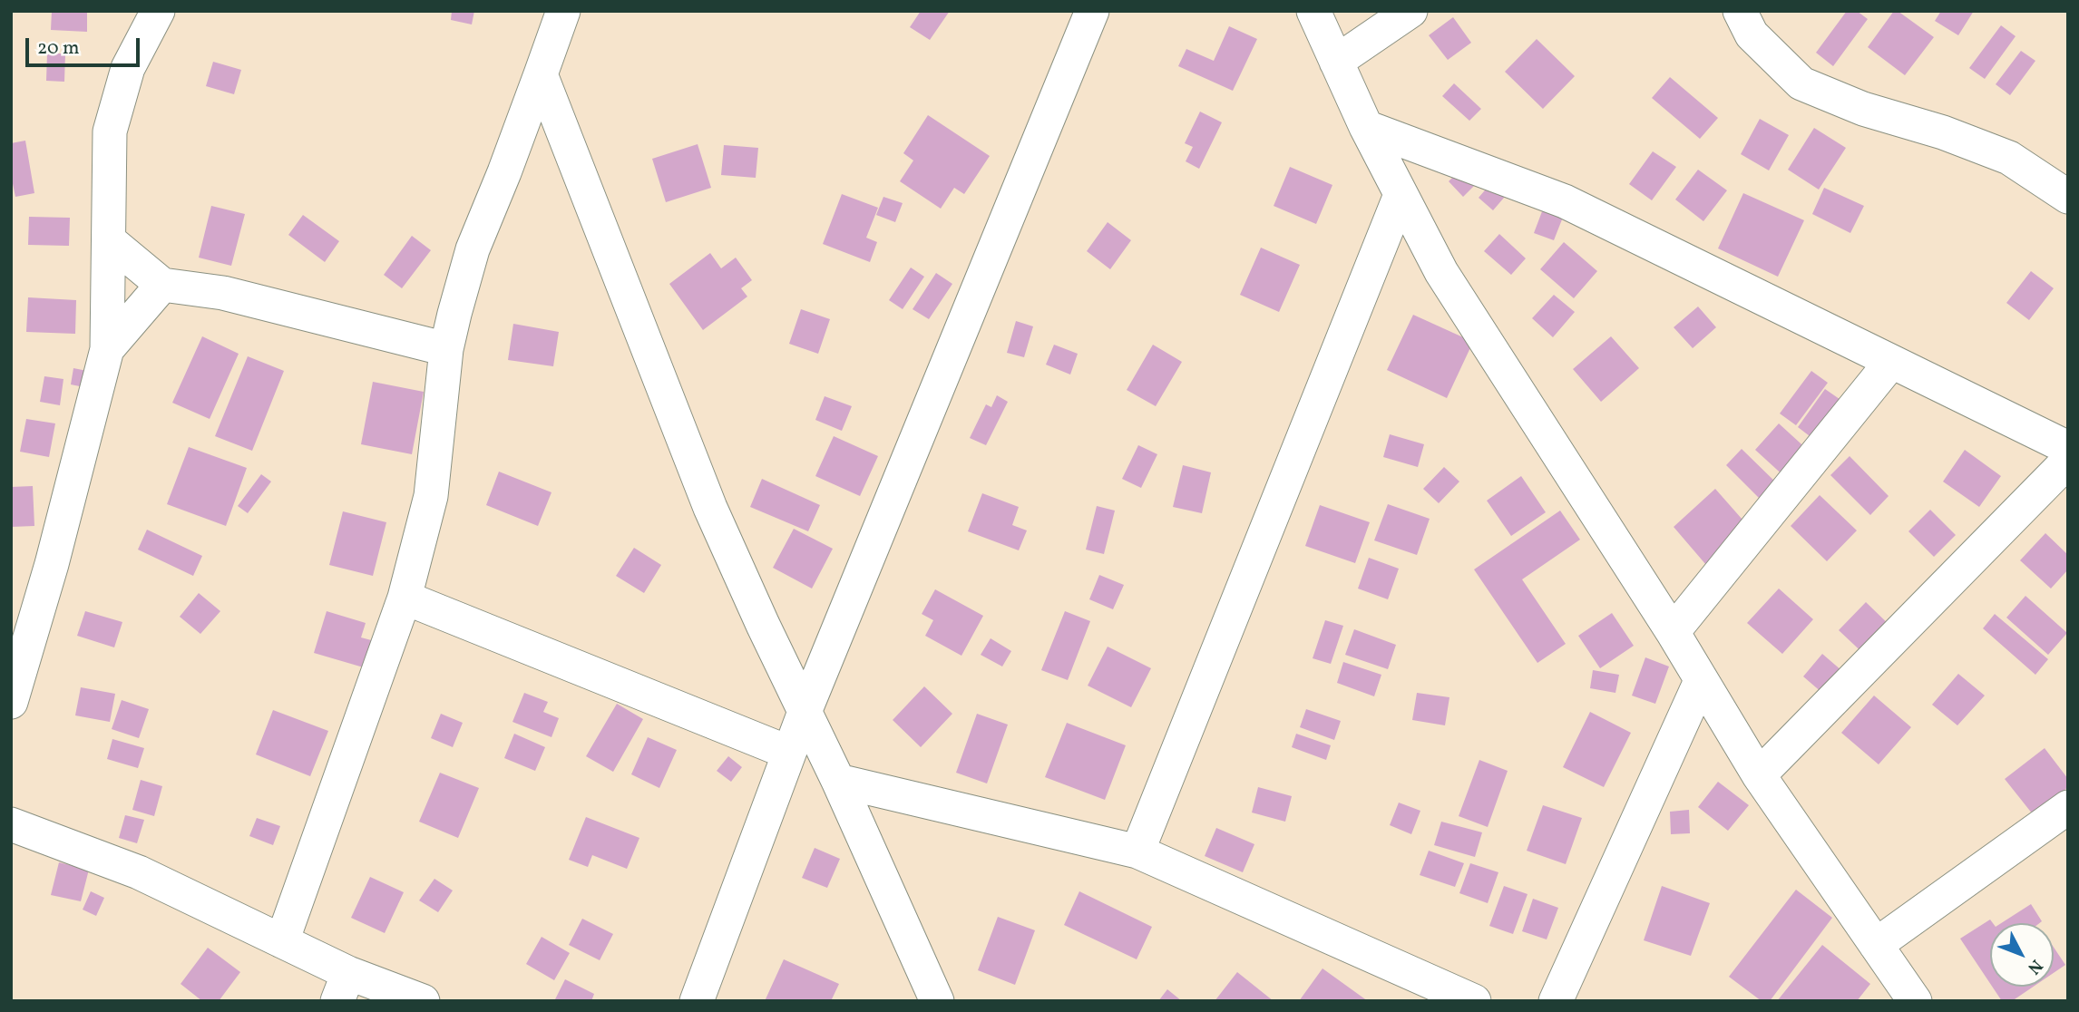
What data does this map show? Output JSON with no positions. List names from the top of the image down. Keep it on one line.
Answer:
{"scale_bar":"20 m","north":"bottom right"}
